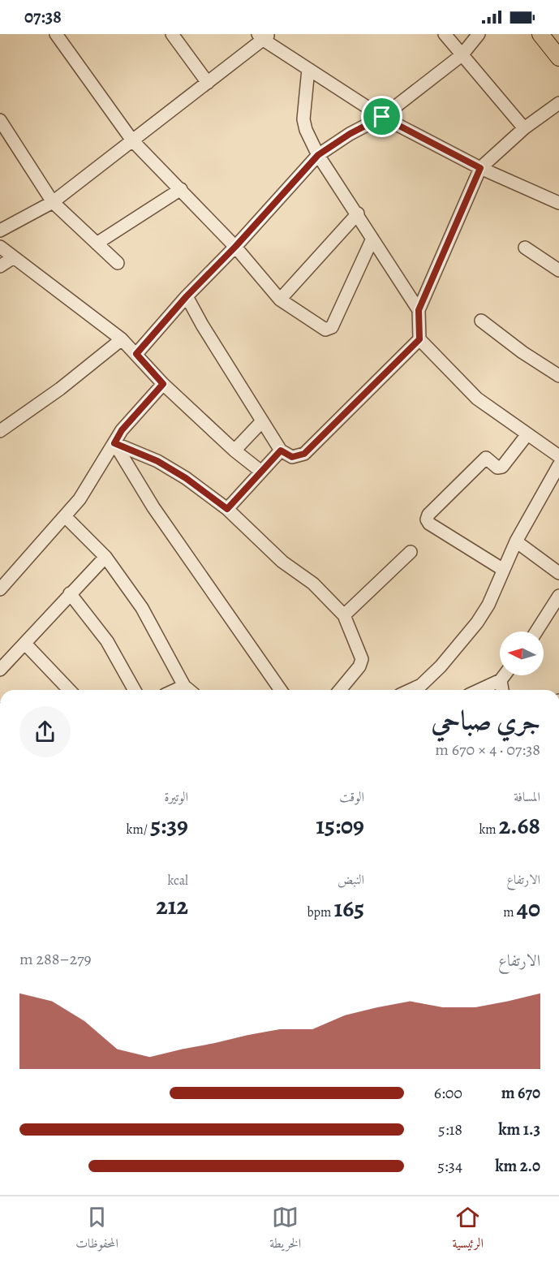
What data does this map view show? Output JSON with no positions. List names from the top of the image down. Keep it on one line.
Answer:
{"north":"left","page":{"status":"07:38","heading":["جري صباحي","07:38 · 4 × 670 m"],"stats":[["المسافة","2.68 km"],["الوقت","15:09"],["الوتيرة","5:39 /km"],["الارتفاع","40 m"],["النبض","165 bpm"],["kcal","212"]],"chart":["الارتفاع","279–288 m"],"list":[{"name":"670 m","note":"6:00"},{"name":"1.3 km","note":"5:18"},{"name":"2.0 km","note":"5:34"}],"tabs":["الرئيسية","الخريطة","المحفوظات"]}}
